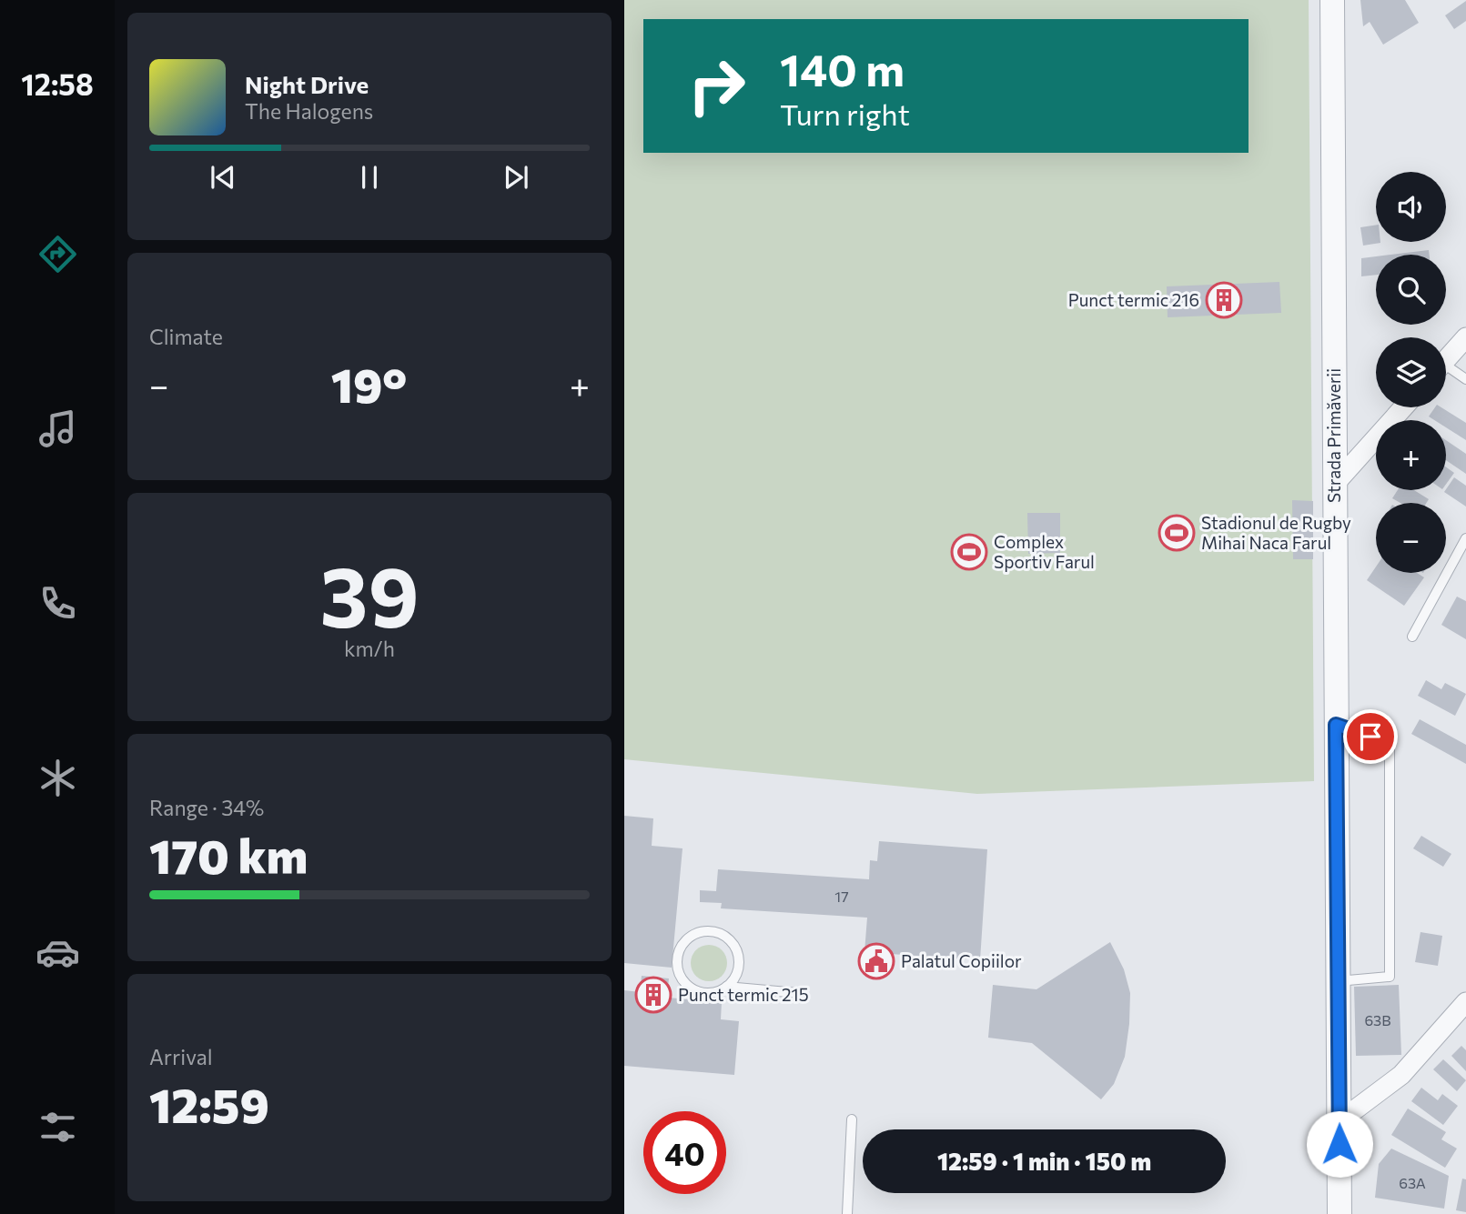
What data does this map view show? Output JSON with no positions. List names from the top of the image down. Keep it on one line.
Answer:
{"streets":{"street":["Strada Primăverii"]},"places":{"building":["Punct termic 216","Punct termic 215"],"sports":["Stadionul de Rugby Mihai Naca Farul","Complex Sportiv Farul"],"public building":["Palatul Copiilor"]},"house_numbers":["17","63B","63A"],"page":{"tabs":"12:58","turn":["140 m","Turn right"],"song":["Night Drive","The Halogens"],"map_buttons":["+","−"],"tile":["Climate",["39","km/h"],["Range · 34%","170 km"],["Arrival","12:59"]],"heat":["−","19°","+"],"limit":"40","trip":"12:59 · 1 min · 150 m"}}
